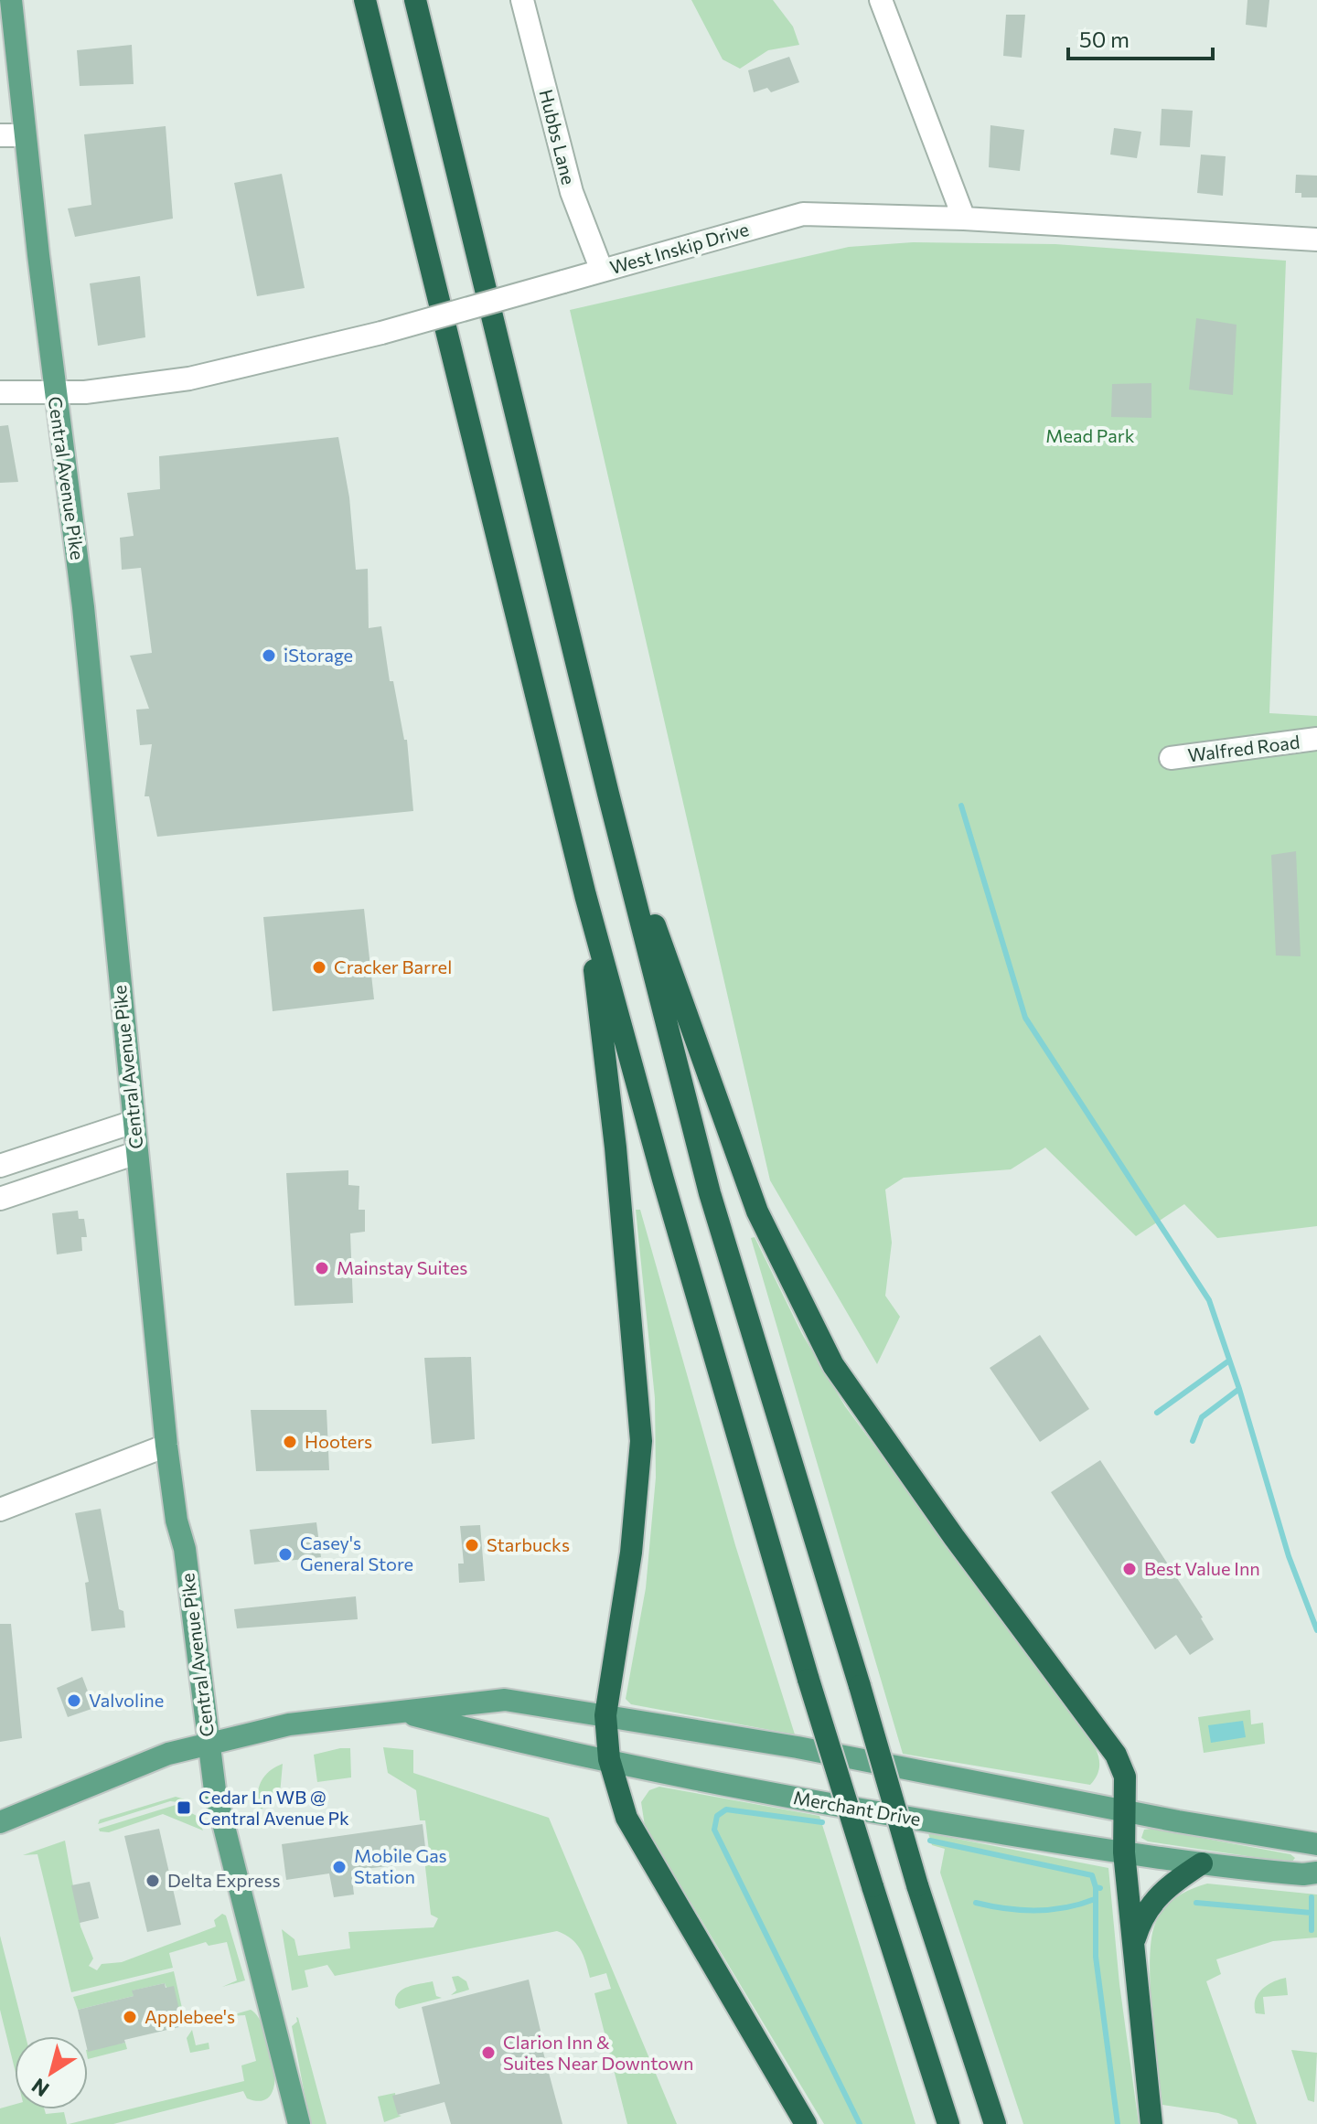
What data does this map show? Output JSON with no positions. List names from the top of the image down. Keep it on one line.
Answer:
{"streets":{"main road":["Central Avenue Pike","Merchant Drive"],"street":["Hubbs Lane","West Inskip Drive","Walfred Road"]},"crossings":[["Hubbs Lane","West Inskip Drive"],["West Inskip Drive","Central Avenue Pike"],["Central Avenue Pike","Merchant Drive"]],"parks":["Mead Park"],"places":{"other":["iStorage","Cracker Barrel","Mainstay Suites","Hooters","Starbucks","Casey's General Store","Best Value Inn","Valvoline","Mobile Gas Station","Delta Express","Applebee's","Clarion Inn & Suites Near Downtown"],"transit":["Cedar Ln WB @ Central Avenue Pk"]},"scale_bar":"50 m","north":"bottom left"}
